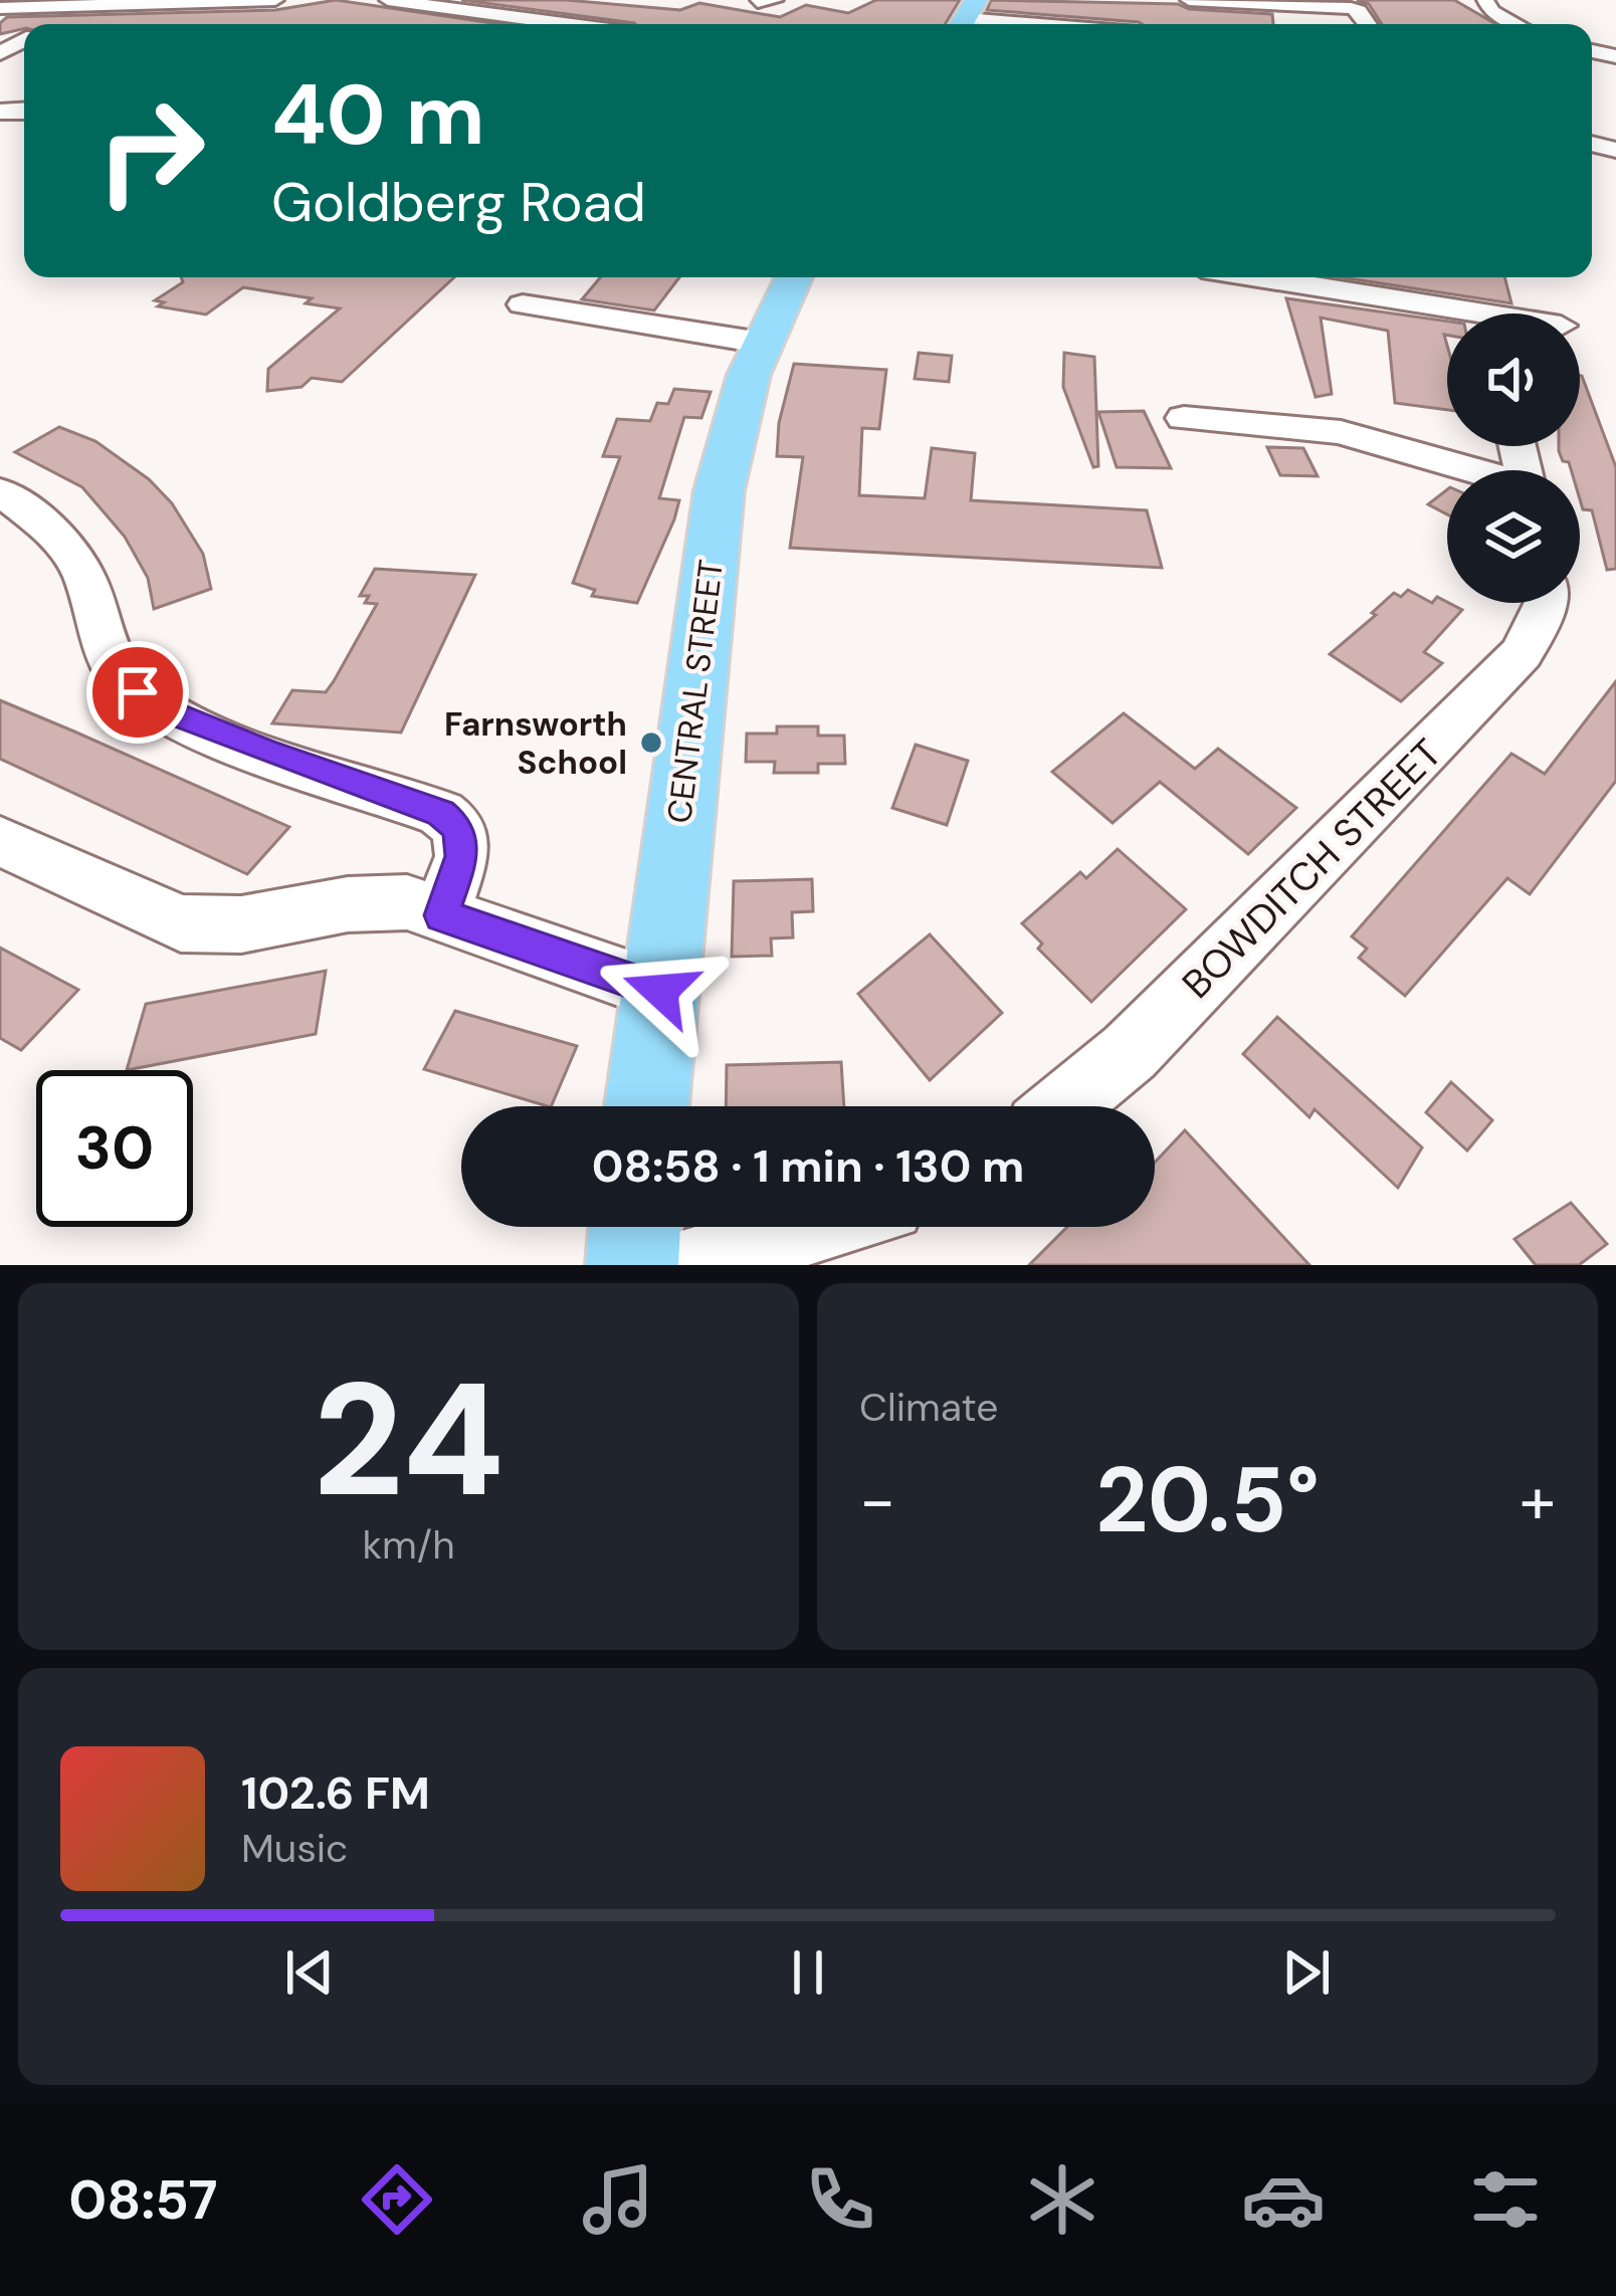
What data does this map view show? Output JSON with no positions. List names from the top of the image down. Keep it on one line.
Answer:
{"streets":{"main road":["CENTRAL STREET"],"street":["BOWDITCH STREET"]},"places":["Farnsworth School"],"page":{"turn":["40 m","Goldberg Road"],"limit":"30","trip":"08:58 · 1 min · 130 m","tile":[["24","km/h"],"Climate"],"heat":["−","20.5°","+"],"song":["102.6 FM","Music"],"tabs":"08:57"}}
